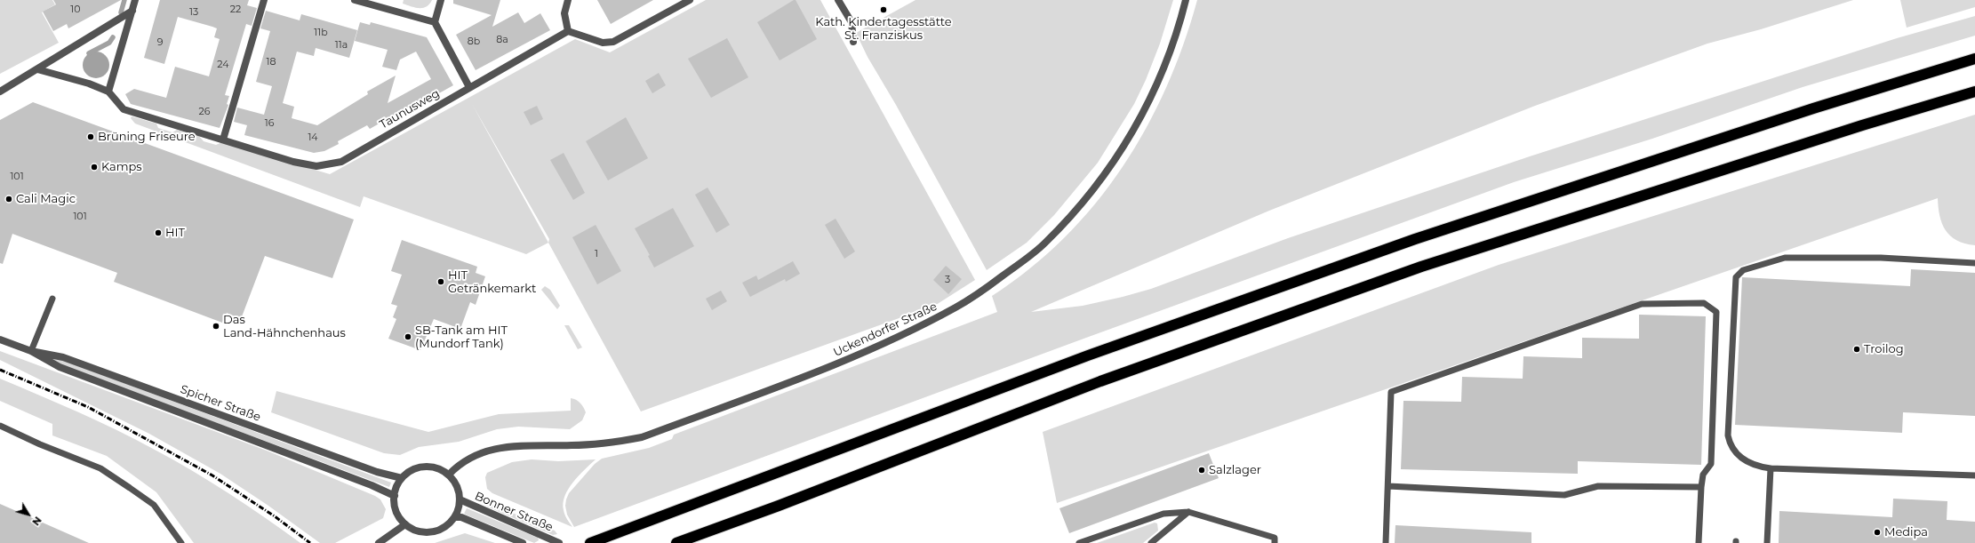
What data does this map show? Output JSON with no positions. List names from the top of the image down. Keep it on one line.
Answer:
{"streets":{"street":["Taunusweg","Uckendorfer Straße","Spicher Straße","Bonner Straße"]},"crossings":[["Uckendorfer Straße","Spicher Straße"],["Uckendorfer Straße","Bonner Straße"],["Spicher Straße","Bonner Straße"]],"places":["Kath. Kindertagesstätte St. Franziskus","Brüning Friseure","Kamps","Cali Magic","HIT","HIT Getränkemarkt","Das Land-Hähnchenhaus","SB-Tank am HIT (Mundorf Tank)","Troilog","Salzlager","Medipa"],"house_numbers":["10","22","13","11b","8a","8b","9","11a","18","24","26","16","14","101","101","1","3"],"north":"bottom right"}
